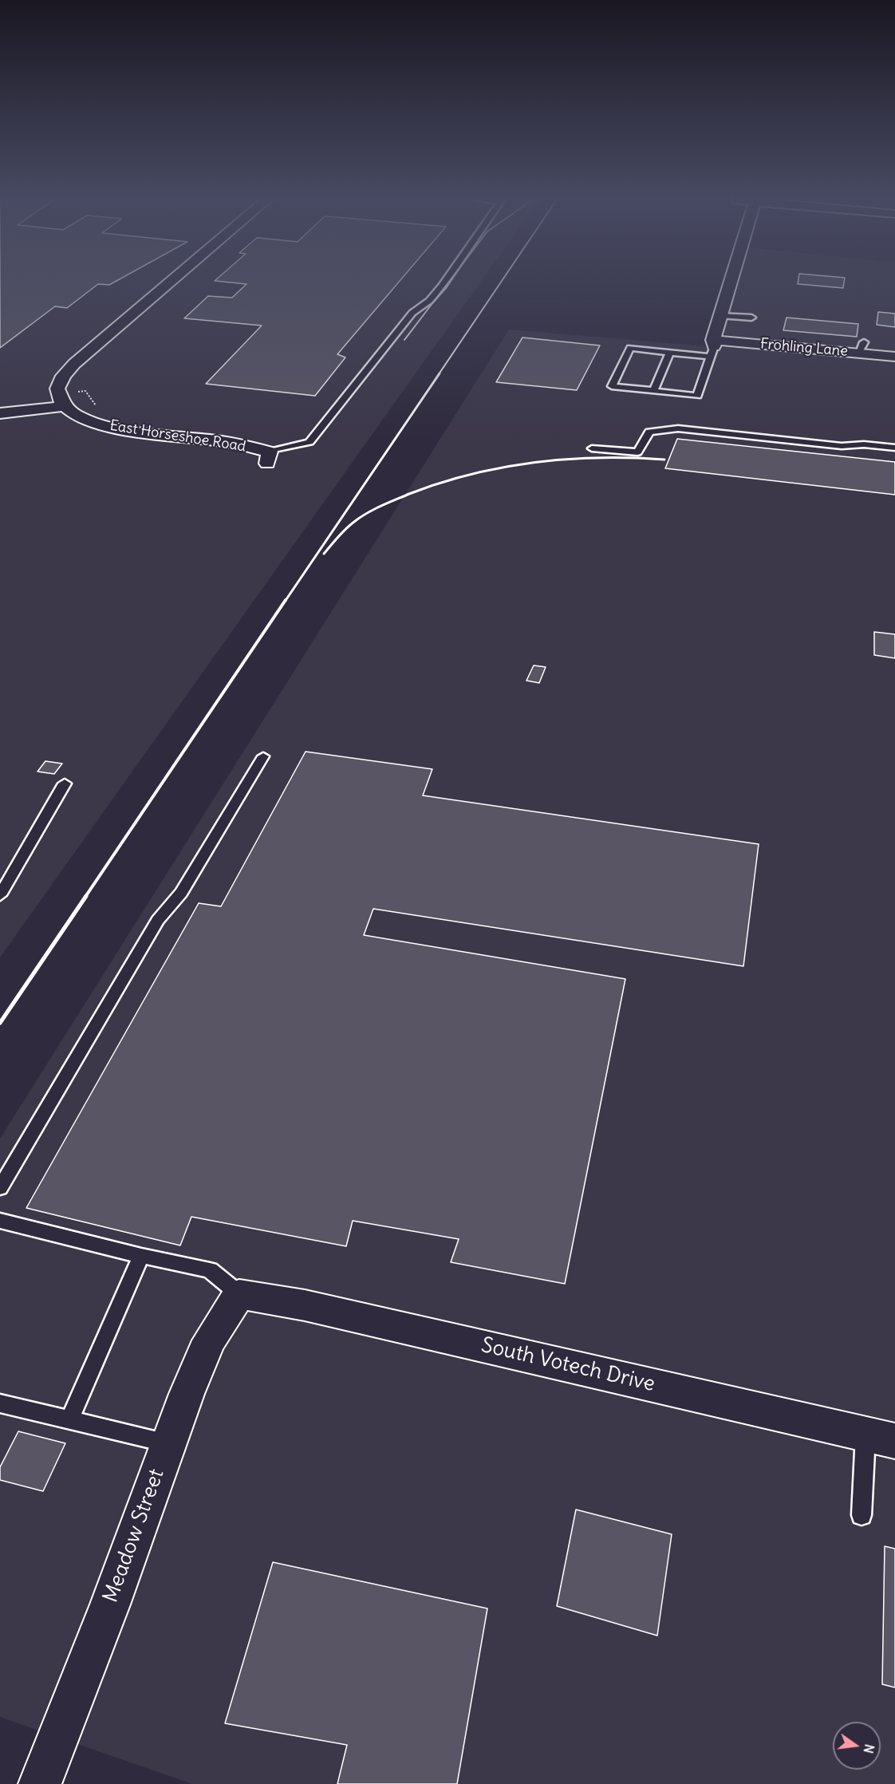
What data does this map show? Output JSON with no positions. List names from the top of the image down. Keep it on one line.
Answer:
{"streets":{"street":["Frohling Lane","East Horseshoe Road","South Votech Drive","Meadow Street"]},"crossings":[["South Votech Drive","Meadow Street"]],"north":"right"}
